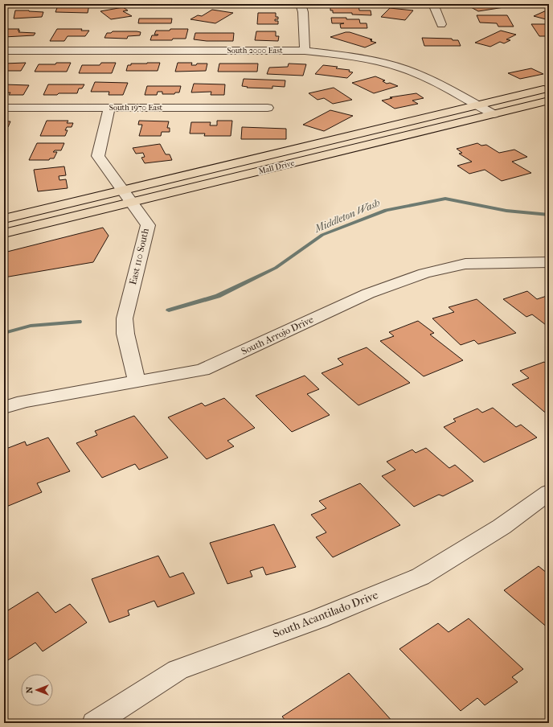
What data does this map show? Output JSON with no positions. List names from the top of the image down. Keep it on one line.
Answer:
{"streets":{"main road":["Mall Drive"],"street":["South 2000 East","South 1970 East","East 110 South","South Arrojo Drive","South Acantilado Drive"]},"crossings":[["South 2000 East","Mall Drive"],["South 1970 East","East 110 South"],["Mall Drive","East 110 South"],["East 110 South","South Arrojo Drive"]],"water":["Middleton Wash"],"north":"left"}
